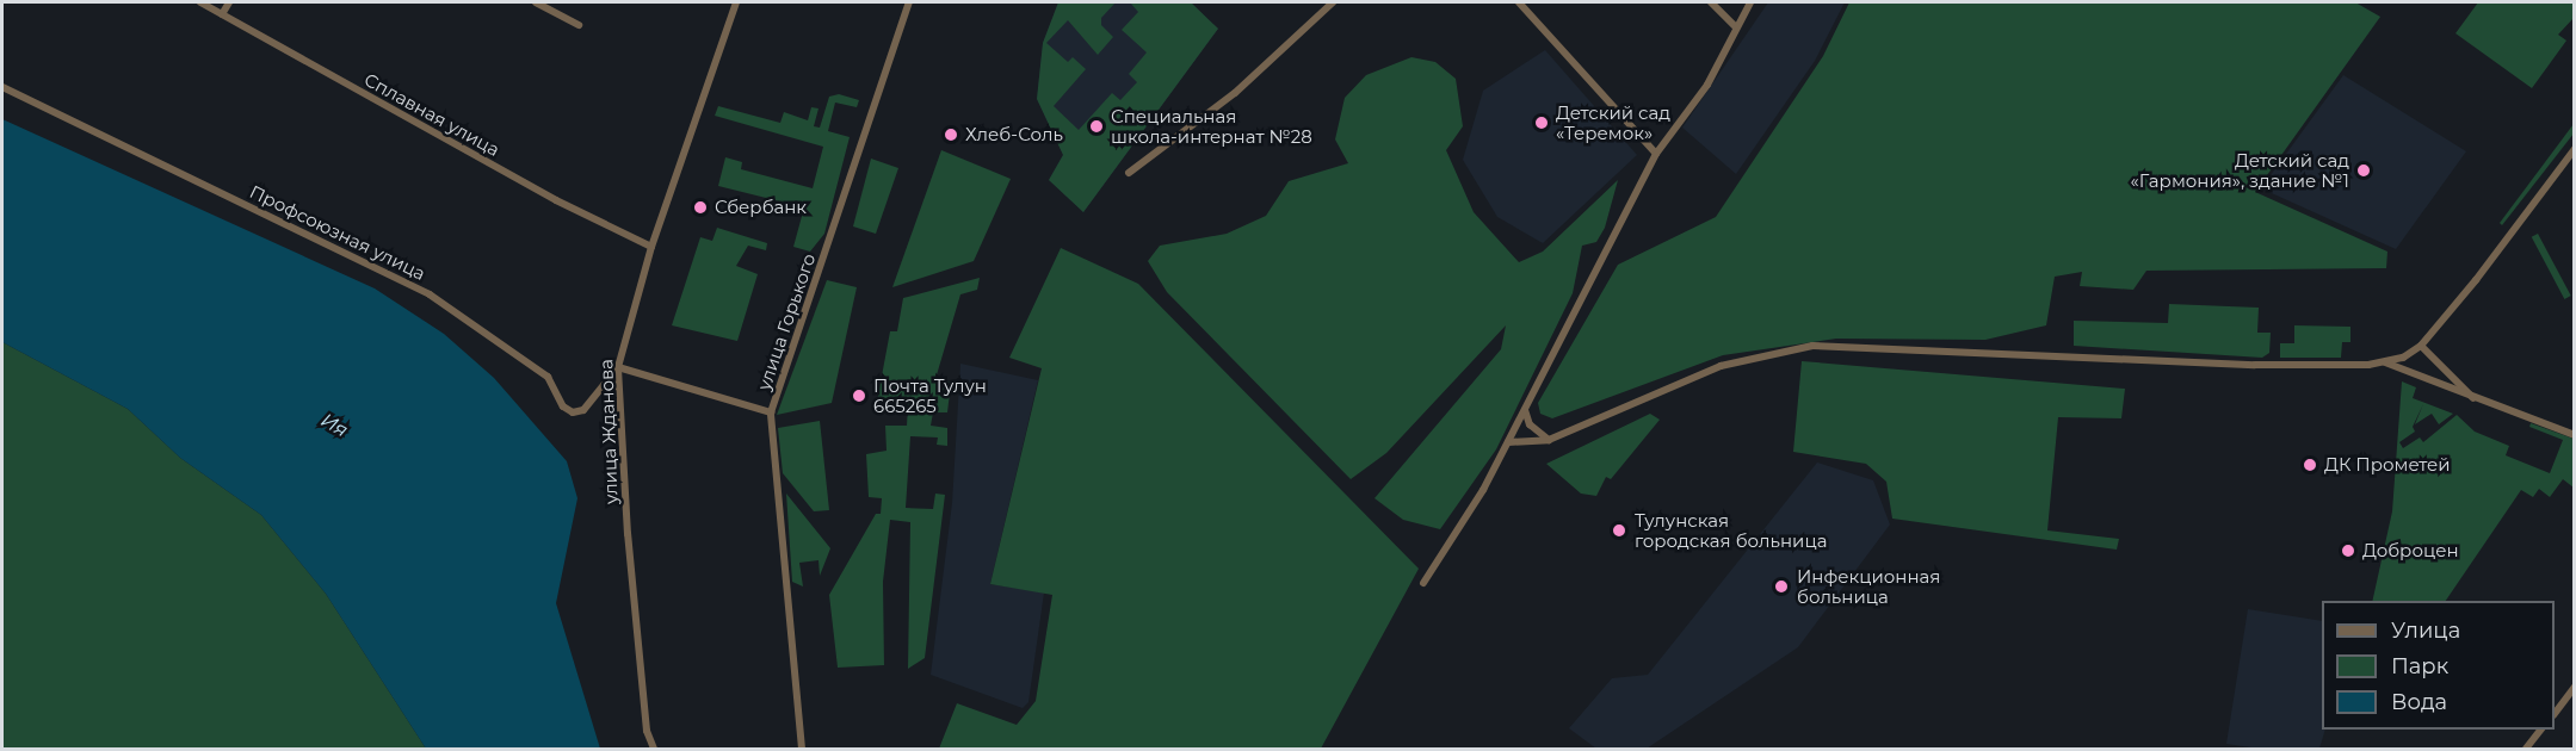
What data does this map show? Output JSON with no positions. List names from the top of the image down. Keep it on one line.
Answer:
{"streets":{"street":["Сплавная улица","Профсоюзная улица","улица Горького","улица Жданова"]},"crossings":[["Сплавная улица","улица Жданова"],["Профсоюзная улица","улица Жданова"]],"water":["Ия"],"places":["Детский сад «Теремок»","Специальная школа-интернат №28","Хлеб-Соль","Детский сад «Гармония», здание №1","Сбербанк","Почта Тулун 665265","ДК Прометей","Тулунская городская больница","Доброцен","Инфекционная больница"],"legend":["Улица","Парк","Вода"]}
